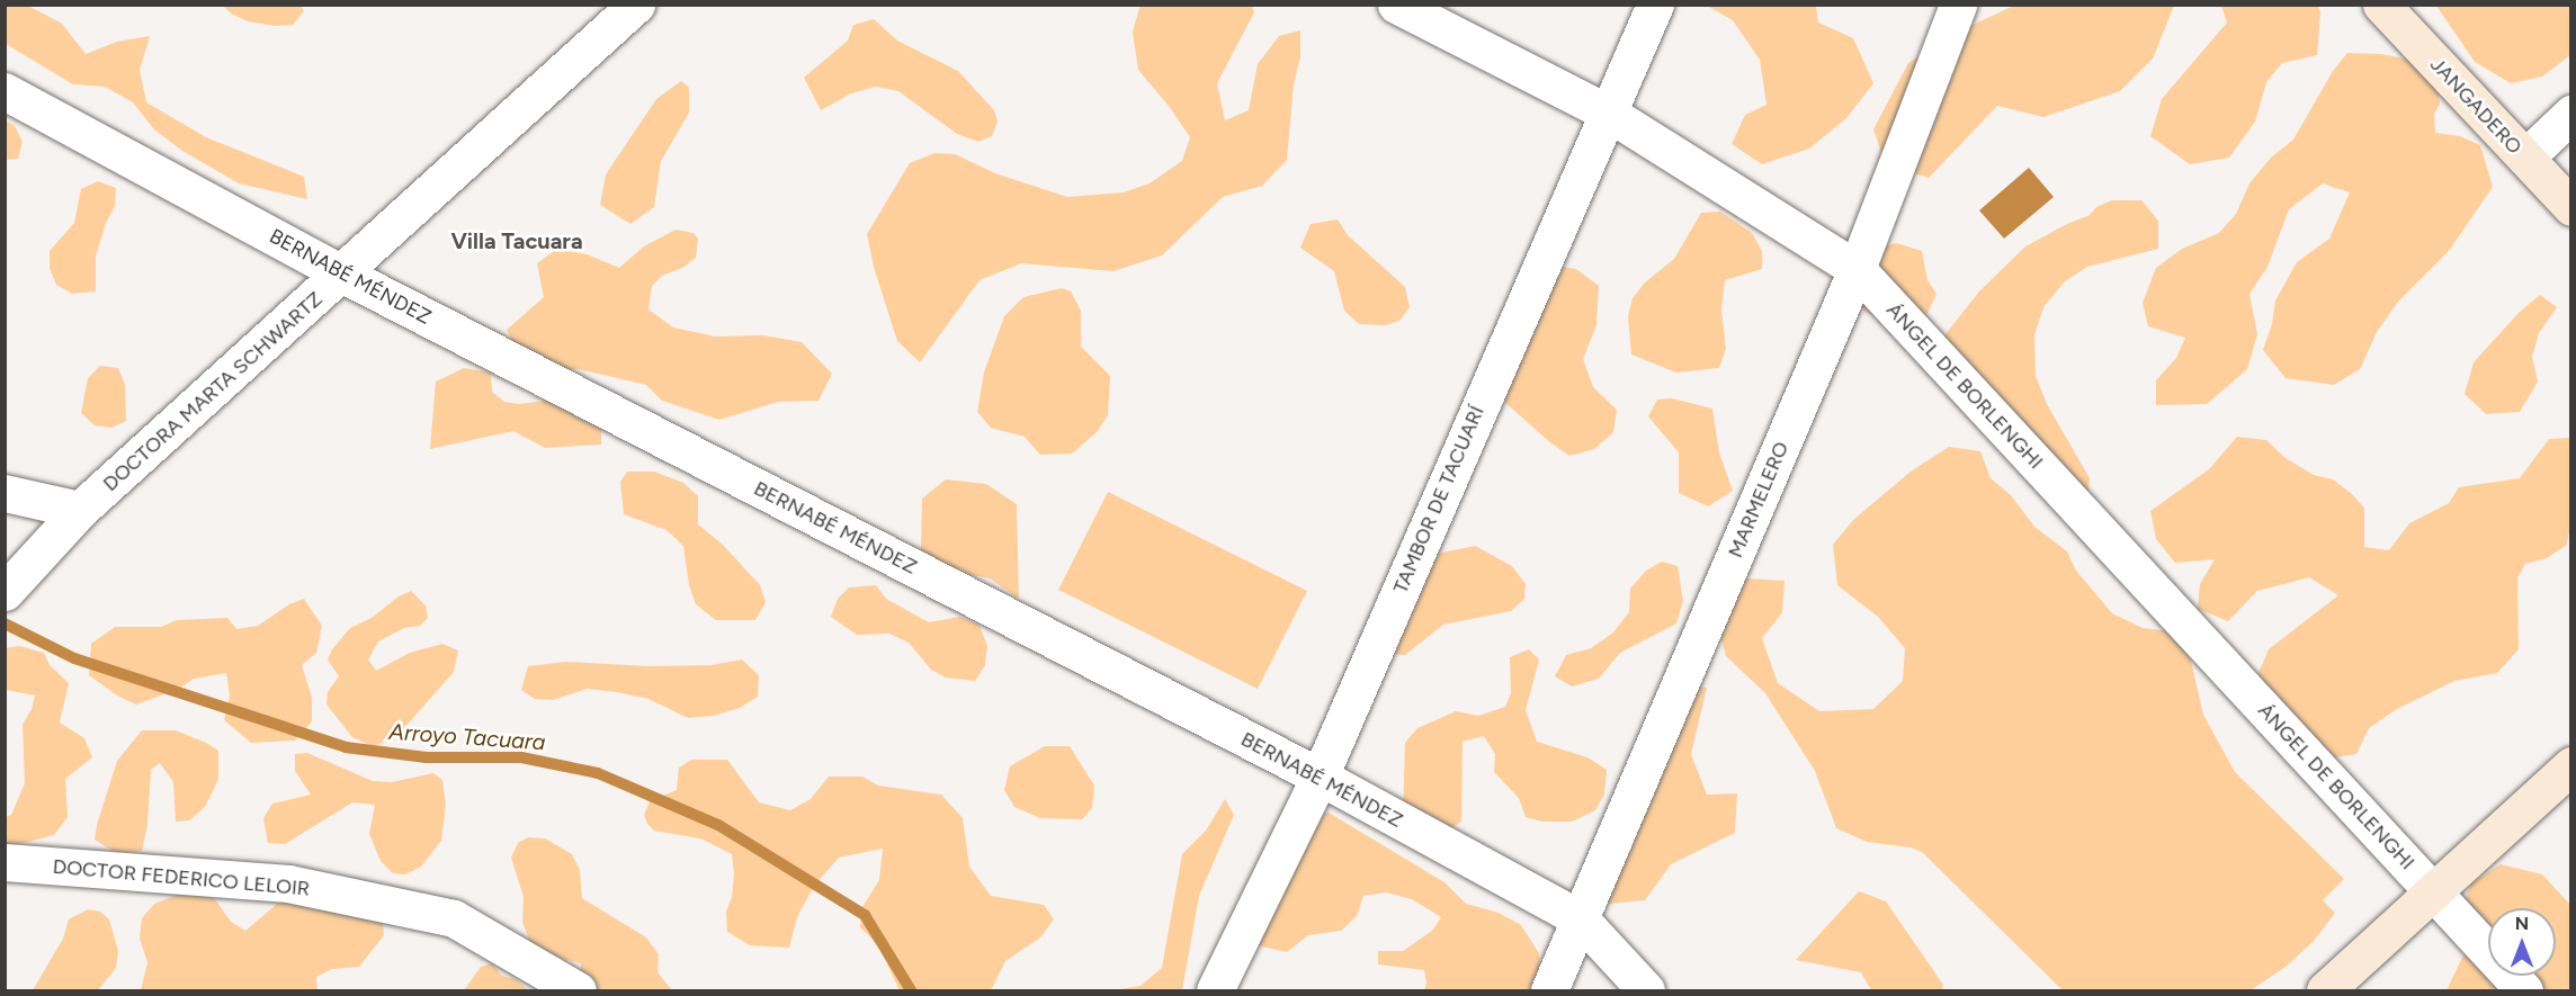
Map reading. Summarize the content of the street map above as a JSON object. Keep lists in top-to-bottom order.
{
  "streets": {
    "main road": ["JANGADERO"],
    "street": [
      "BERNABÉ MÉNDEZ",
      "ÁNGEL DE BORLENGHI",
      "DOCTORA MARTA SCHWARTZ",
      "TAMBOR DE TACUARÍ",
      "MARMELERO",
      "DOCTOR FEDERICO LELOIR"
    ]
  },
  "crossings": [
    ["BERNABÉ MÉNDEZ", "DOCTORA MARTA SCHWARTZ"],
    ["BERNABÉ MÉNDEZ", "TAMBOR DE TACUARÍ"],
    ["BERNABÉ MÉNDEZ", "MARMELERO"],
    ["ÁNGEL DE BORLENGHI", "TAMBOR DE TACUARÍ"],
    ["ÁNGEL DE BORLENGHI", "MARMELERO"]
  ],
  "districts": ["Villa Tacuara"],
  "water": ["Arroyo Tacuara"],
  "north": "top"
}
